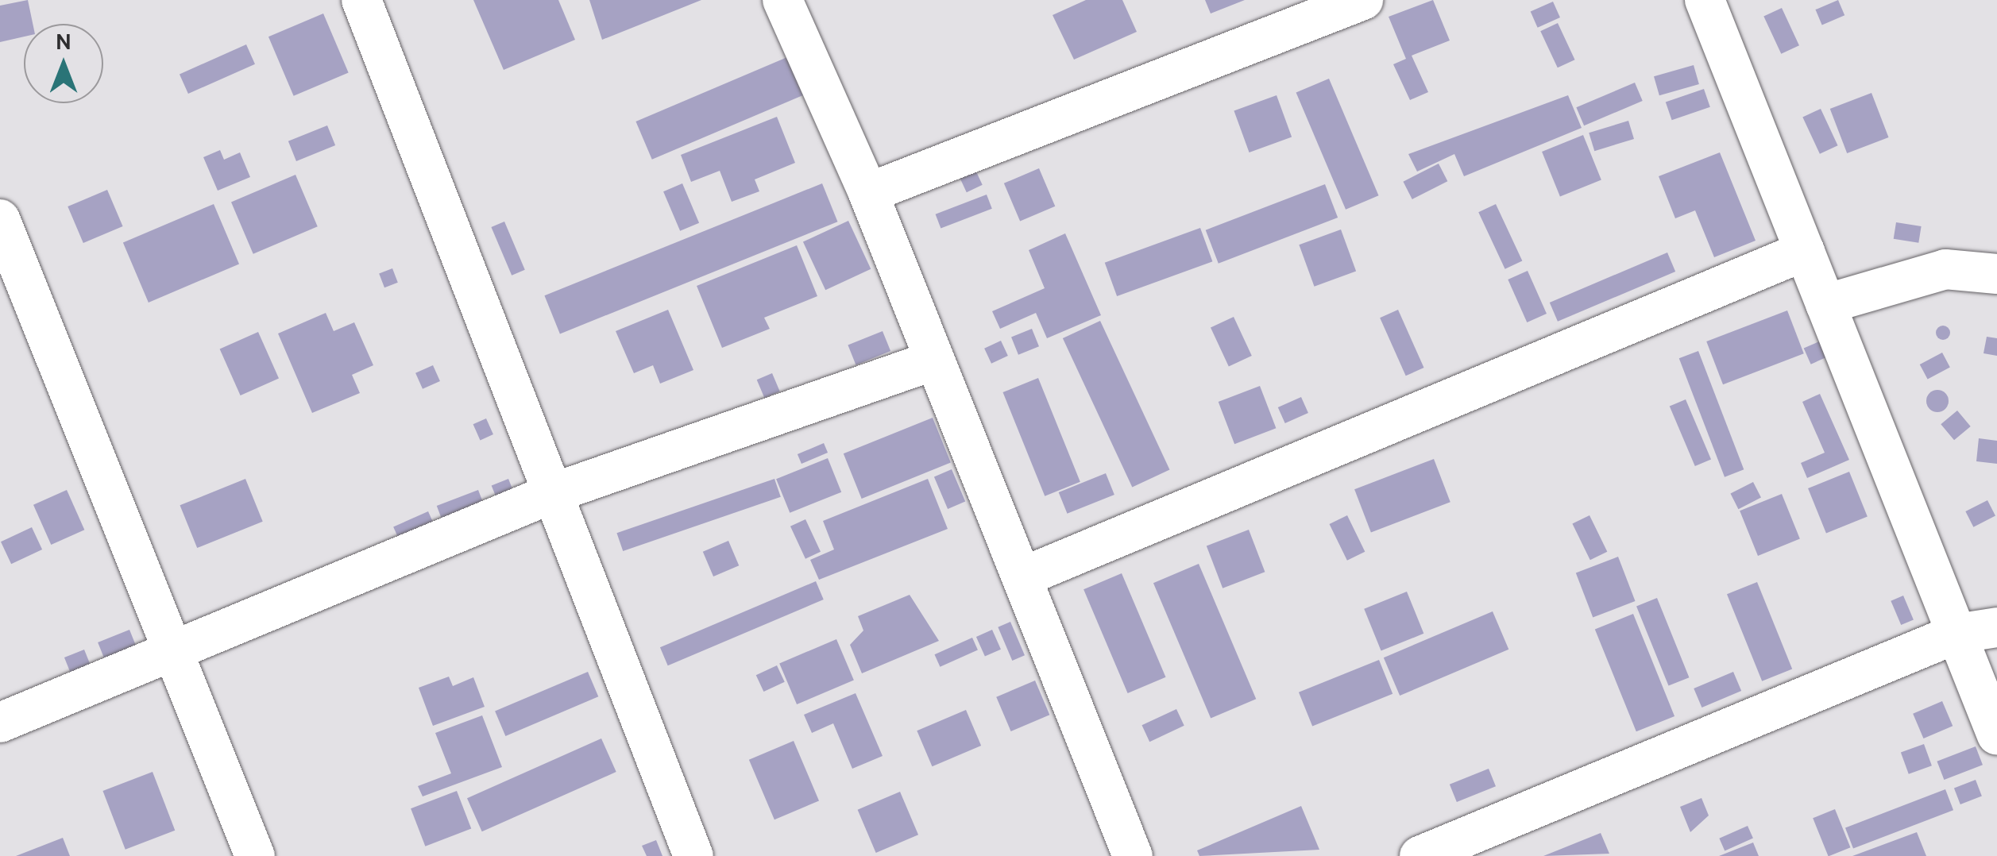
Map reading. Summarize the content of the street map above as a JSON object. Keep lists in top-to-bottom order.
{
  "north": "top"
}
